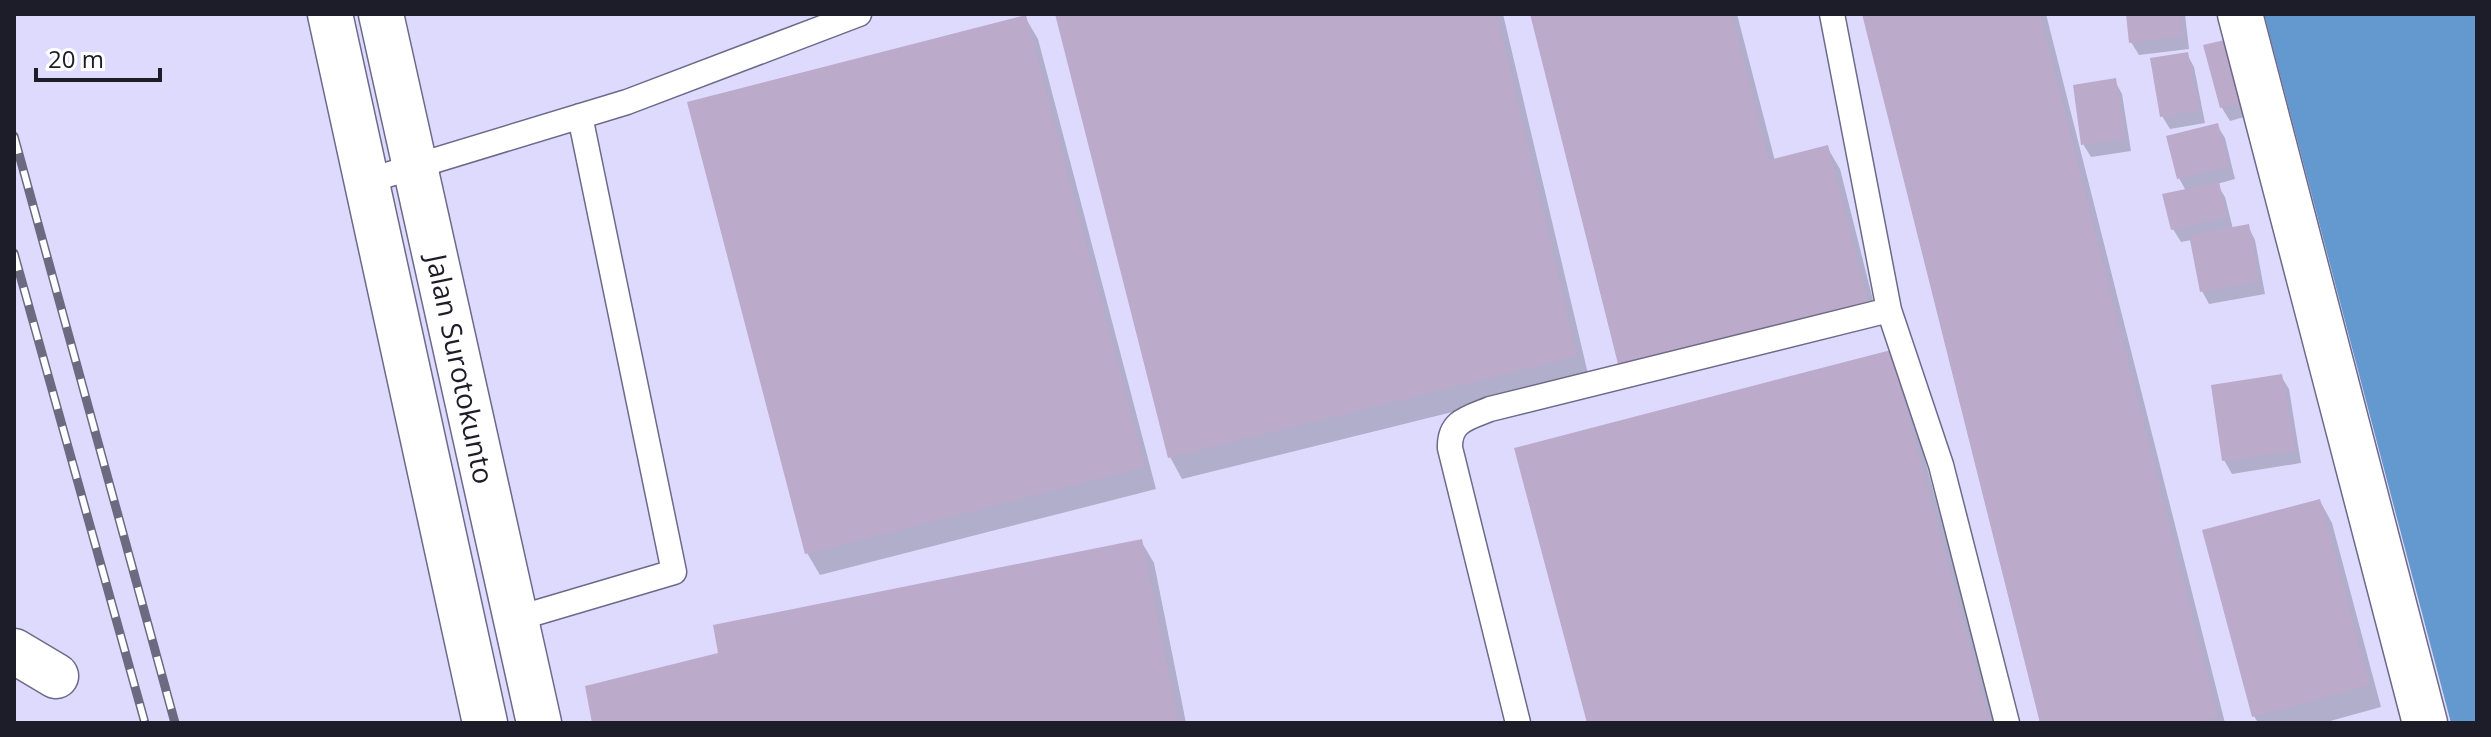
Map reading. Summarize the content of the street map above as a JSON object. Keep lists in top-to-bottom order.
{
  "streets": {
    "main road": ["Jalan Surotokunto"]
  },
  "scale_bar": "20 m"
}
